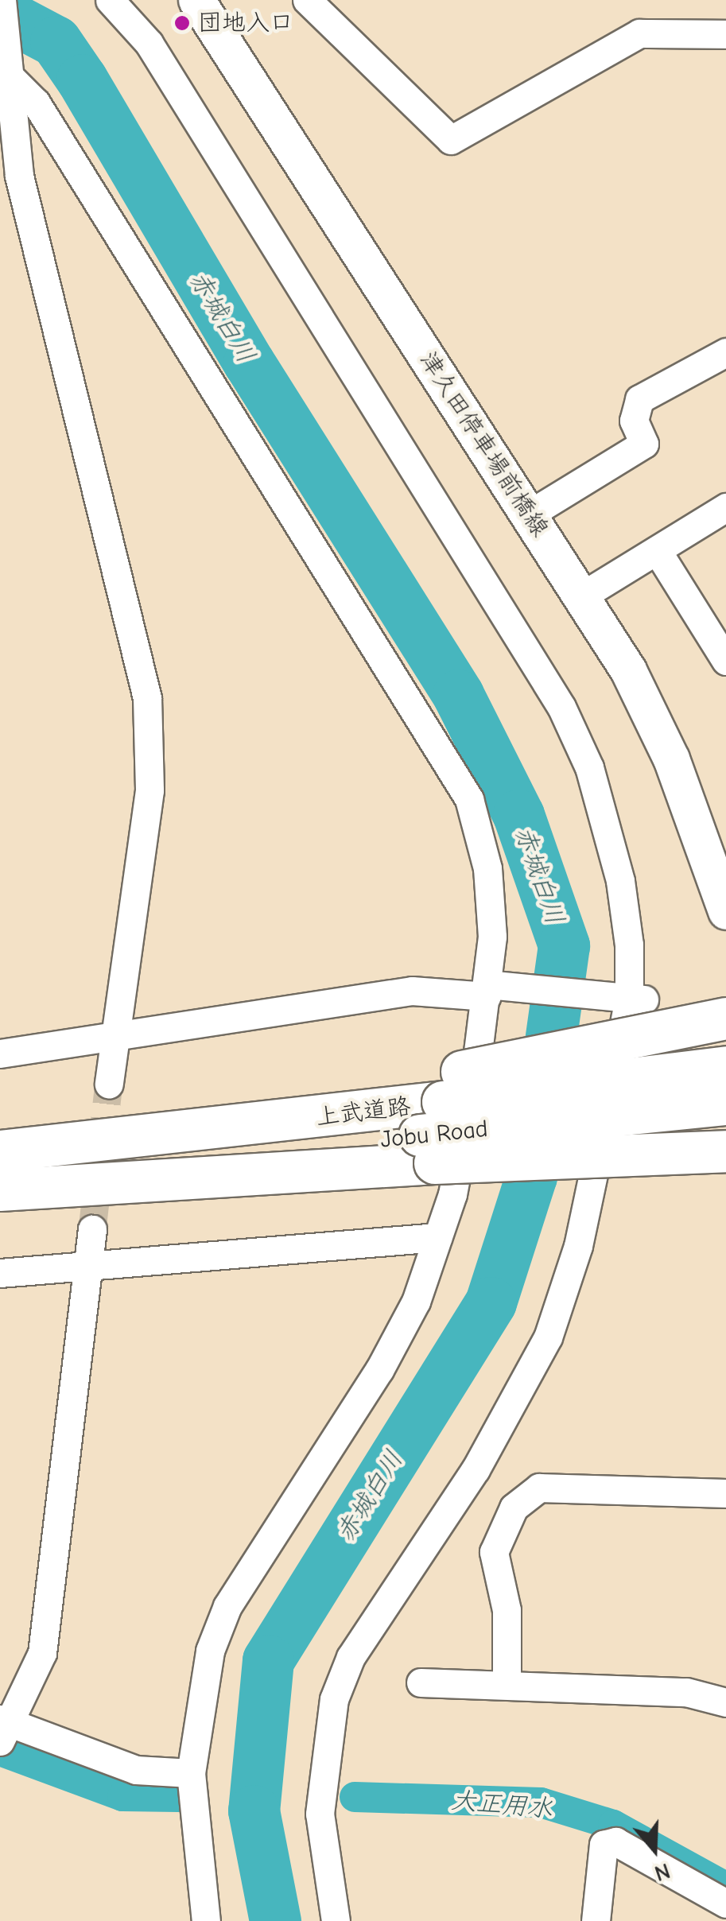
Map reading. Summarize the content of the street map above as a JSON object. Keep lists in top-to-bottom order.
{
  "streets": {
    "highway": ["上武道路", "Jobu Road"],
    "main road": ["津久田停車場前橋線"]
  },
  "crossings": [
    ["上武道路", "Jobu Road"]
  ],
  "water": ["赤城白川", "大正用水"],
  "places": ["団地入口"],
  "north": "bottom"
}
